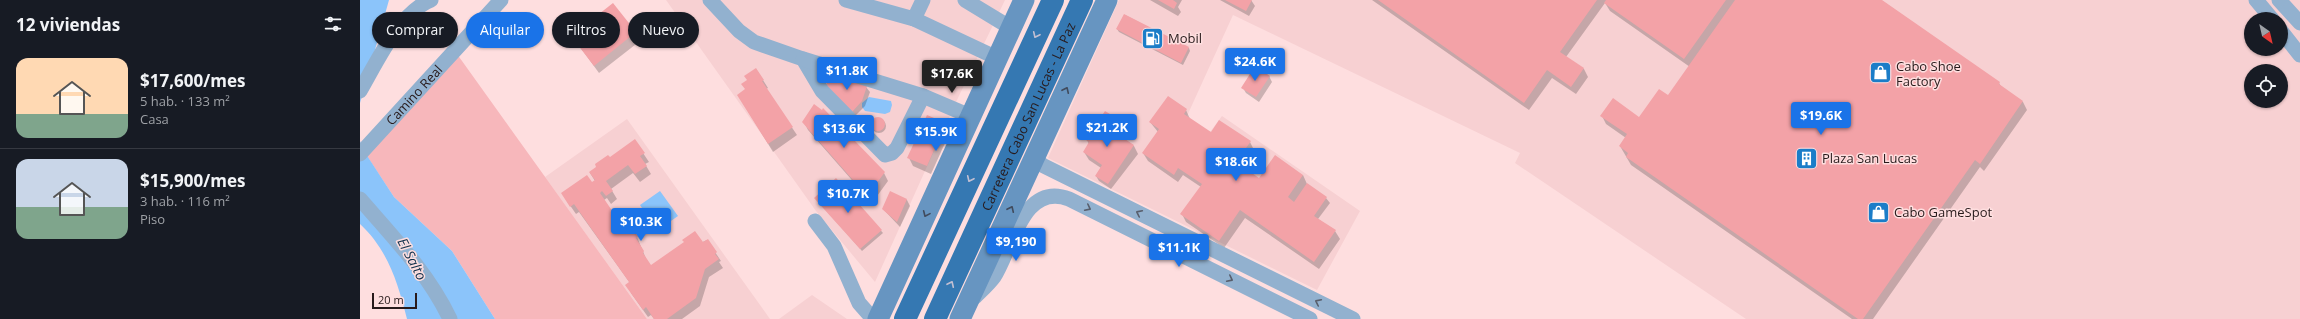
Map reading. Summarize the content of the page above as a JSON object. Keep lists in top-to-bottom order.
{
  "streets": {
    "highway": ["Carretera Cabo San Lucas - La Paz"],
    "street": ["Camino Real"]
  },
  "water": ["El Salto"],
  "places": {
    "fuel station": ["Mobil"],
    "shop": ["Cabo Shoe Factory", "Cabo GameSpot"],
    "building": ["Plaza San Lucas"]
  },
  "scale_bar": "20 m",
  "north": "bottom right",
  "page": {
    "heading": "12 viviendas",
    "chip": [
      "Comprar",
      "Alquilar",
      "Filtros",
      "Nuevo"
    ],
    "list": [
      {
        "name": "$17,600/mes",
        "note": "5 hab. · 133 m² · Casa"
      },
      {
        "name": "$15,900/mes",
        "note": "3 hab. · 116 m² · Piso"
      }
    ],
    "price": [
      "$24.6K",
      "$11.8K",
      "$17.6K",
      "$19.6K",
      "$21.2K",
      "$13.6K",
      "$15.9K",
      "$18.6K",
      "$10.7K",
      "$10.3K",
      "$9,190",
      "$11.1K"
    ],
    "scale": "20 m"
  }
}
